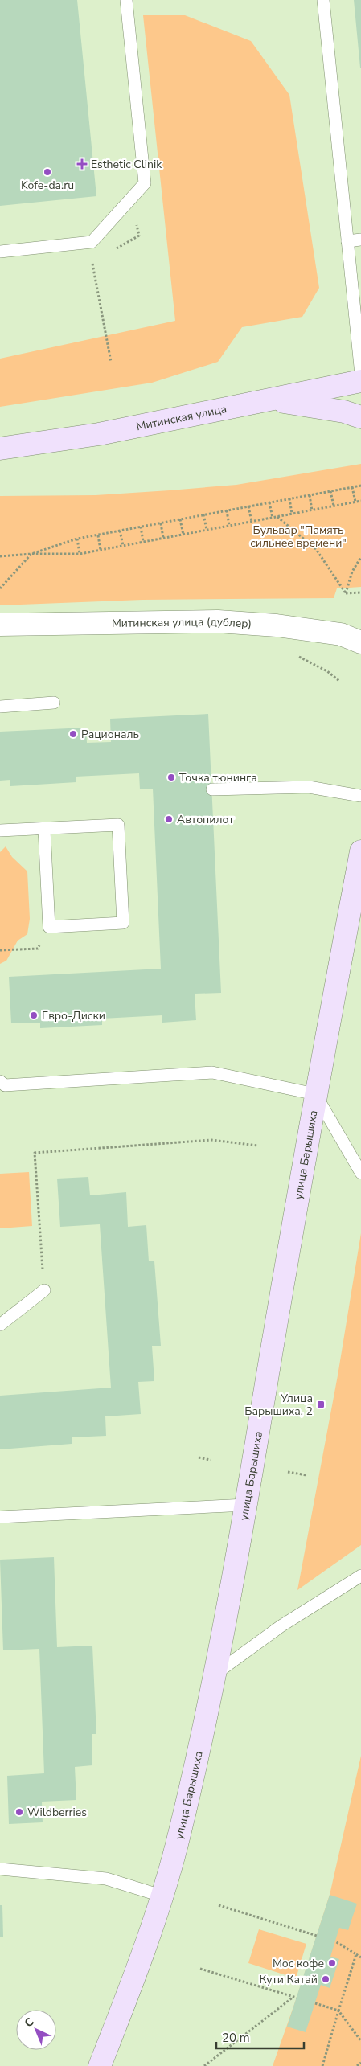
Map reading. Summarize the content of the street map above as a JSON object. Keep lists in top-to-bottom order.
{
  "streets": {
    "main road": ["Митинская улица", "улица Барышиха"],
    "street": ["Митинская улица (дублер)"]
  },
  "parks": ["Бульвар \"Память сильнее времени\""],
  "places": {
    "health": ["Esthetic Clinik"],
    "other": [
      "Kofe-da.ru",
      "Рациональ",
      "Точка тюнинга",
      "Автопилот",
      "Евро-Диски",
      "Wildberries",
      "Мос кофе",
      "Кути Катай"
    ],
    "transit": ["Улица Барышиха, 2"]
  },
  "scale_bar": "20 m",
  "north": "top left"
}
